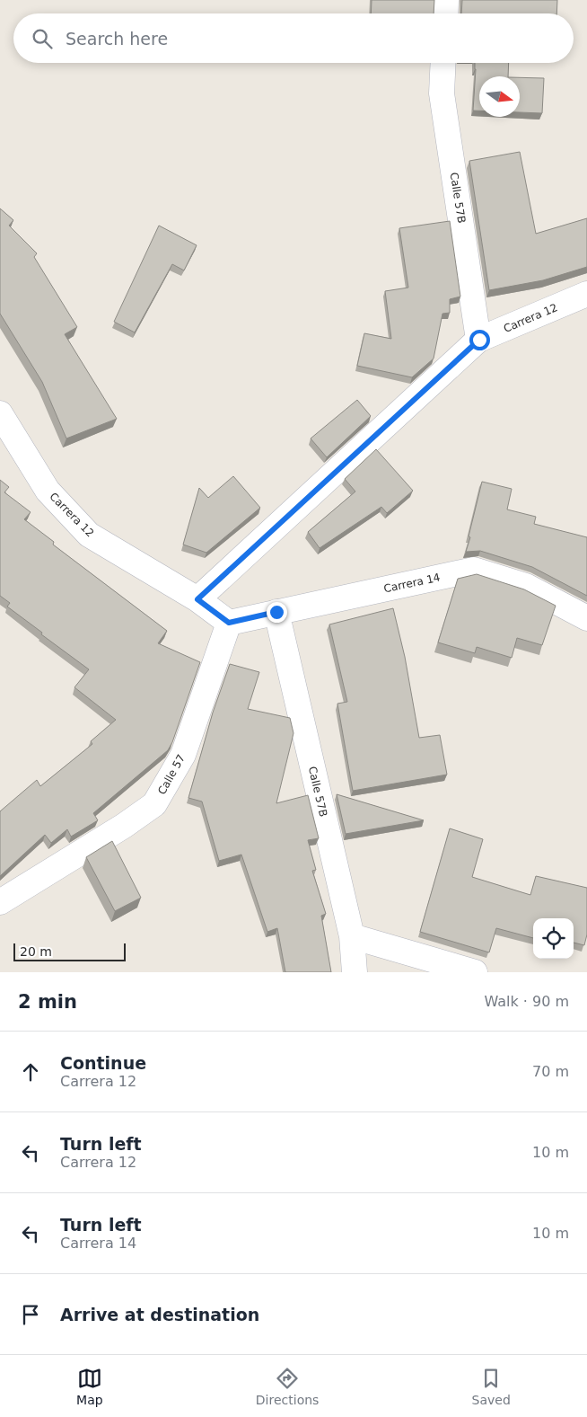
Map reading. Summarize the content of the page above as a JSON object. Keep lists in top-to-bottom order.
{
  "streets": {
    "street": [
      "Calle 57B",
      "Carrera 12",
      "Carrera 14",
      "Calle 57"
    ]
  },
  "crossings": [
    ["Calle 57B", "Carrera 12"],
    ["Calle 57B", "Carrera 14"],
    ["Carrera 12", "Carrera 14"],
    ["Carrera 12", "Calle 57"],
    ["Carrera 14", "Calle 57"]
  ],
  "scale_bar": "20 m",
  "north": "right",
  "page": {
    "search": "Search here",
    "scale": "20 m",
    "heading": ["2 min", "Walk · 90 m"],
    "list": [
      ["Continue", "Carrera 12", "70 m"],
      ["Turn left", "Carrera 12", "10 m"],
      ["Turn left", "Carrera 14", "10 m"],
      "Arrive at destination"
    ],
    "nav": ["Map", "Directions", "Saved"]
  }
}
